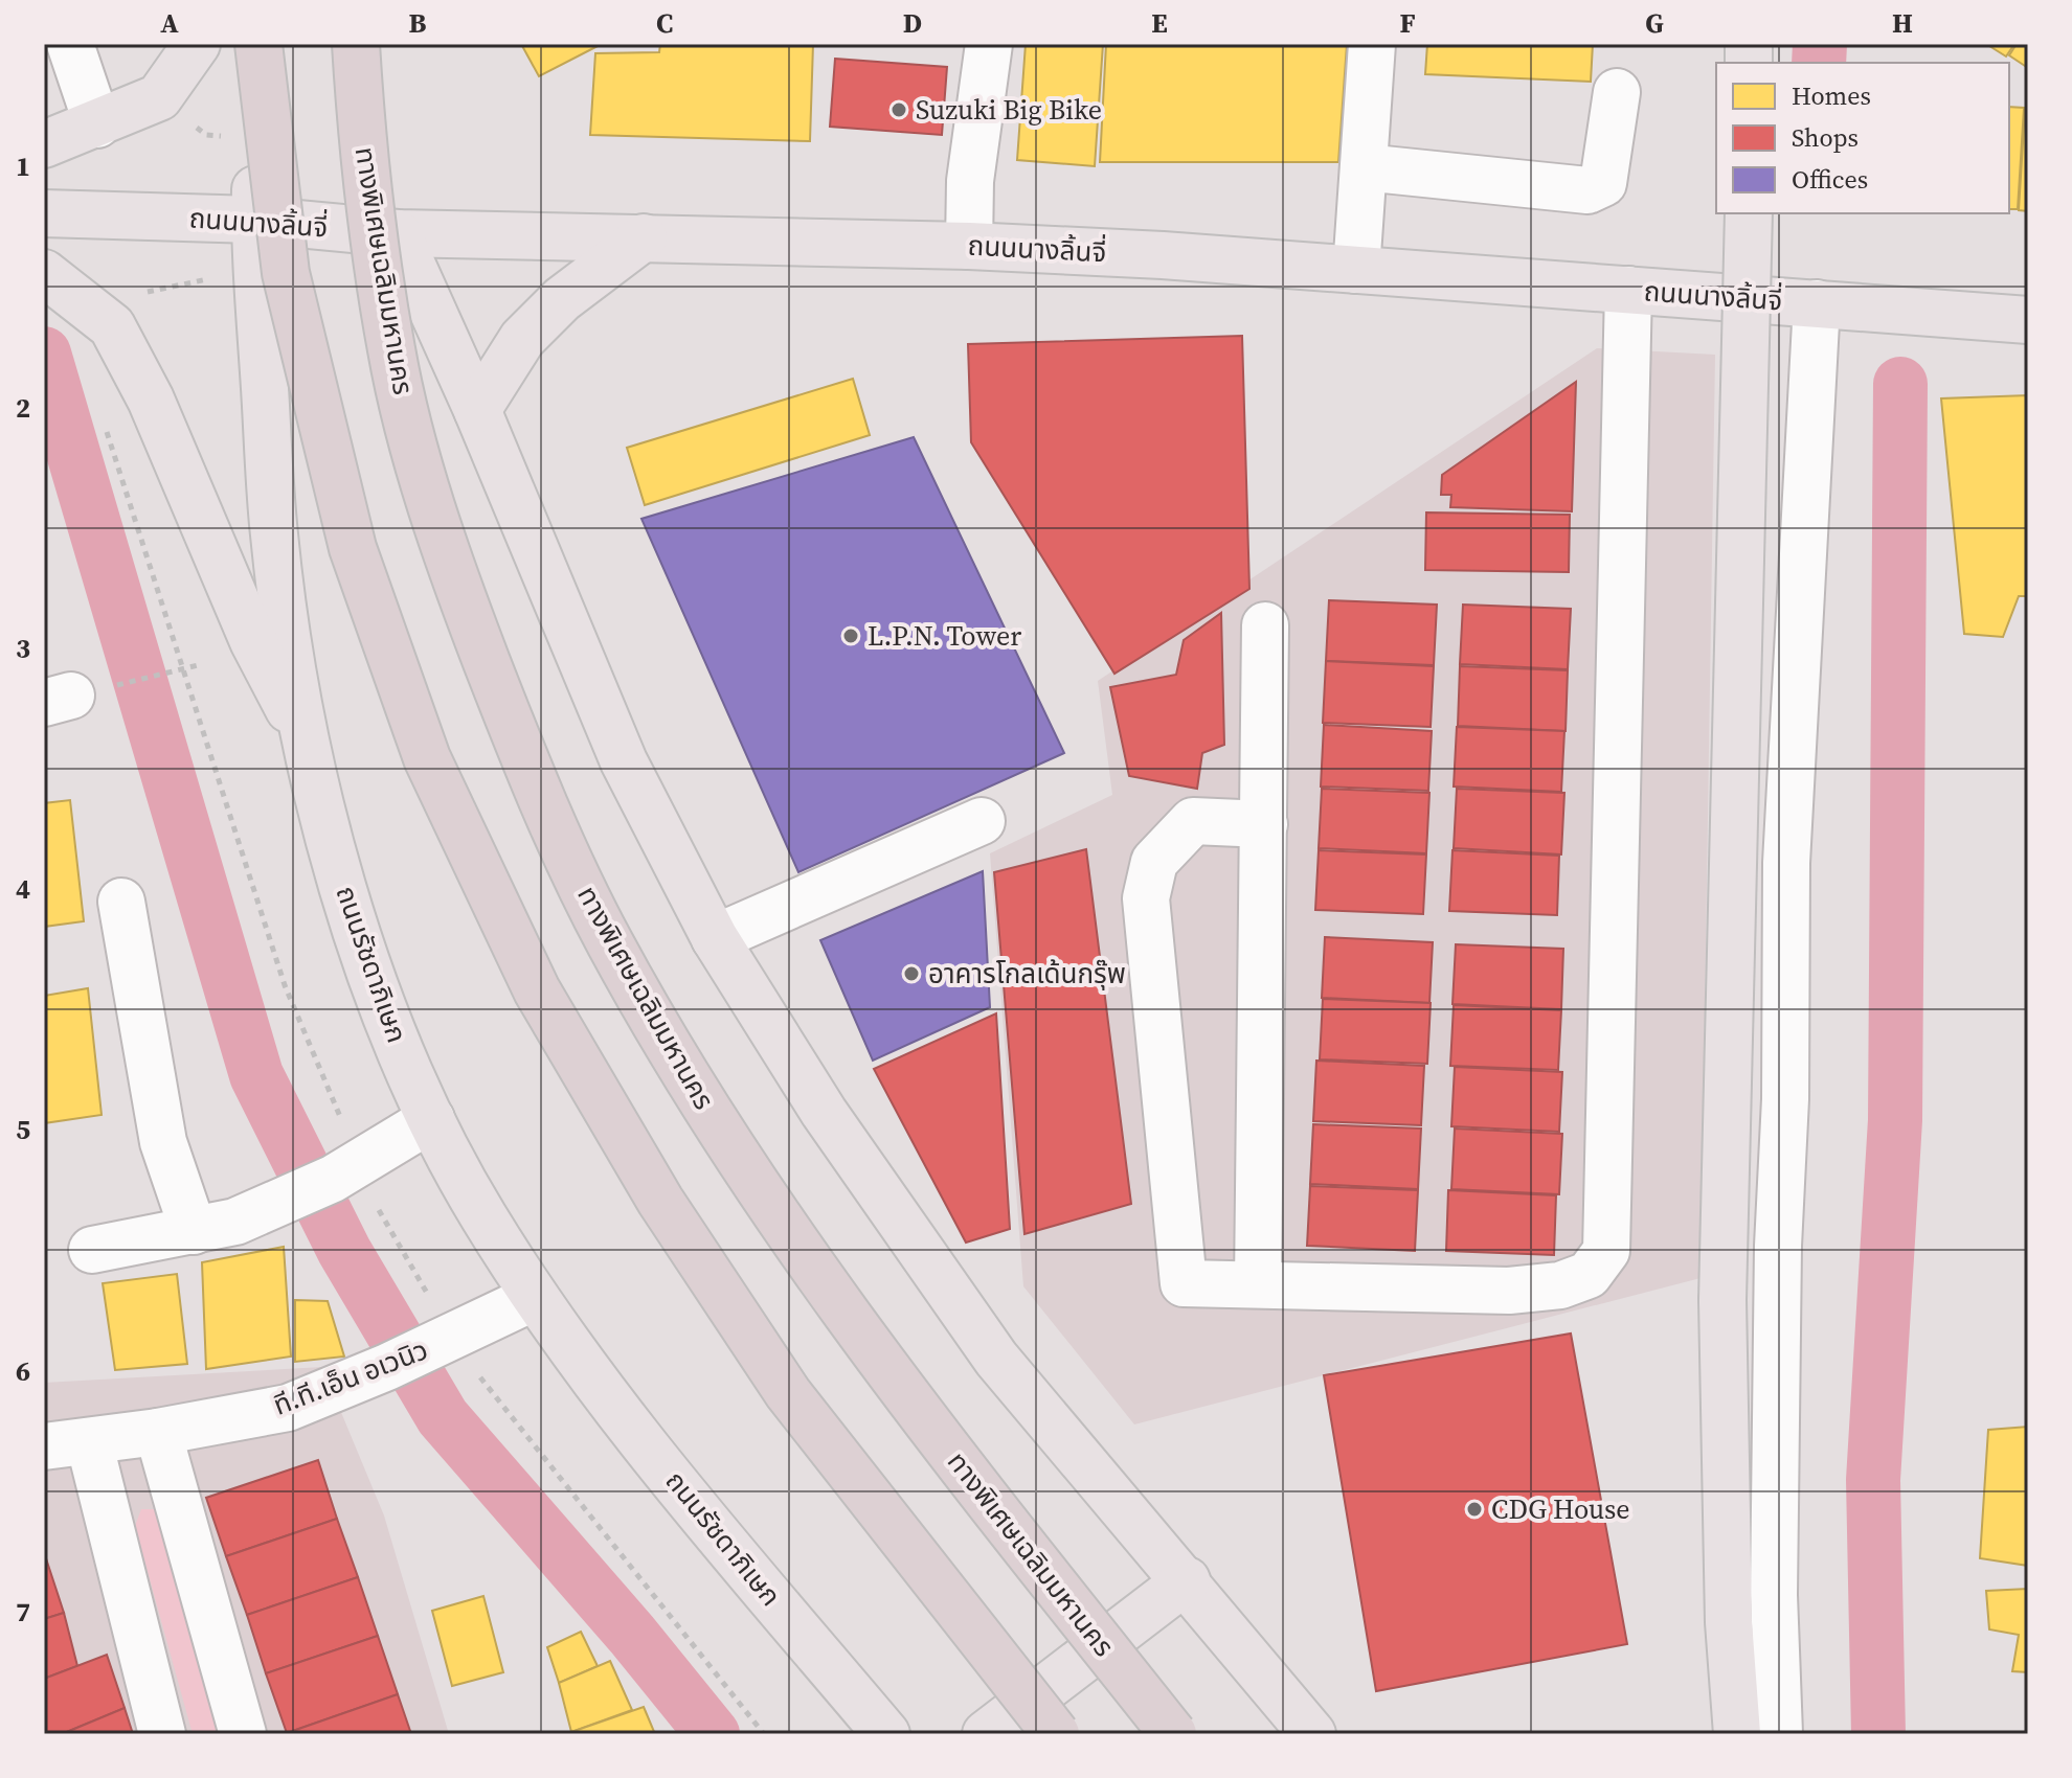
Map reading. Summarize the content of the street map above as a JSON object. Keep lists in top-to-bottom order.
{
  "streets": {
    "highway": ["ทางพิเศษเฉลิมมหานคร"],
    "main road": ["ถนนนางลิ้นจี่", "ถนนรัชดาภิเษก"],
    "street": ["ที.ที.เอ็น อเวนิว"]
  },
  "crossings": [
    ["ถนนนางลิ้นจี่", "ถนนรัชดาภิเษก"],
    ["ถนนรัชดาภิเษก", "ที.ที.เอ็น อเวนิว"]
  ],
  "places": [
    "Suzuki Big Bike",
    "L.P.N. Tower",
    "อาคารโกลเด้นกรุ๊พ",
    "CDG House"
  ],
  "legend": ["Homes", "Shops", "Offices"],
  "grid": {
    "columns": [
      "A",
      "B",
      "C",
      "D",
      "E",
      "F",
      "G",
      "H"
    ],
    "rows": [
      "1",
      "2",
      "3",
      "4",
      "5",
      "6",
      "7"
    ]
  }
}
